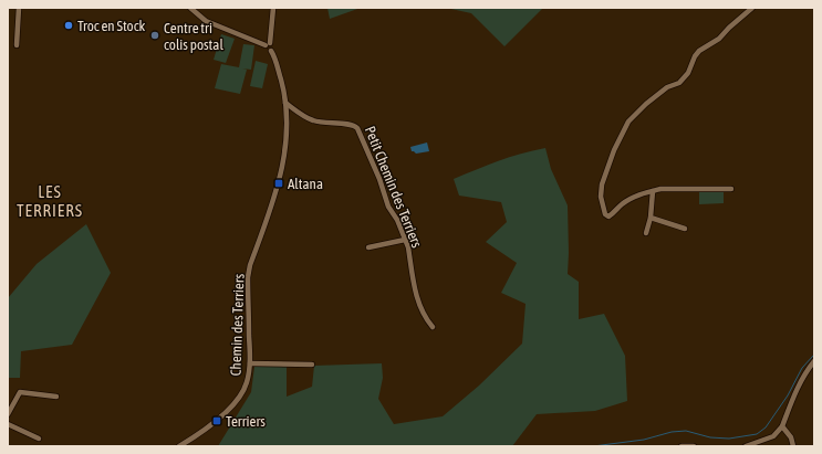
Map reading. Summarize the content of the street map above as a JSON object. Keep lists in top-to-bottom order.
{
  "streets": {
    "street": ["Petit Chemin des Terriers", "Chemin des Terriers"]
  },
  "crossings": [
    ["Petit Chemin des Terriers", "Chemin des Terriers"]
  ],
  "districts": ["LES TERRIERS"],
  "places": {
    "other": ["Troc en Stock", "Centre tri colis postal"],
    "transit": ["Altana", "Terriers"]
  }
}
